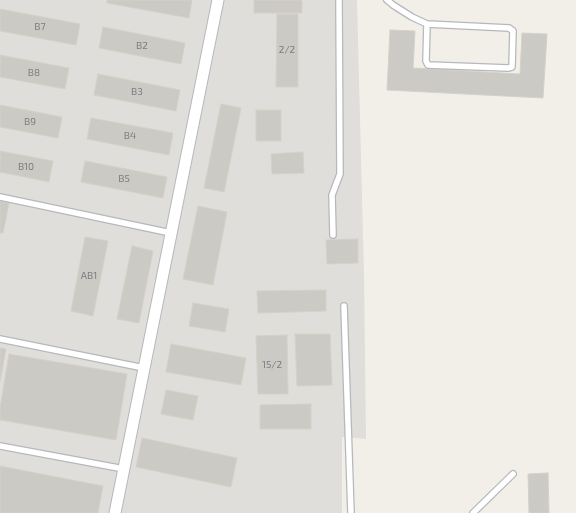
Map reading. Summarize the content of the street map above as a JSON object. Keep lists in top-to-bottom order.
{
  "house_numbers": [
    "В7",
    "В2",
    "2/2",
    "В8",
    "В3",
    "В9",
    "В4",
    "В10",
    "В5",
    "АВ1",
    "15/2"
  ]
}
